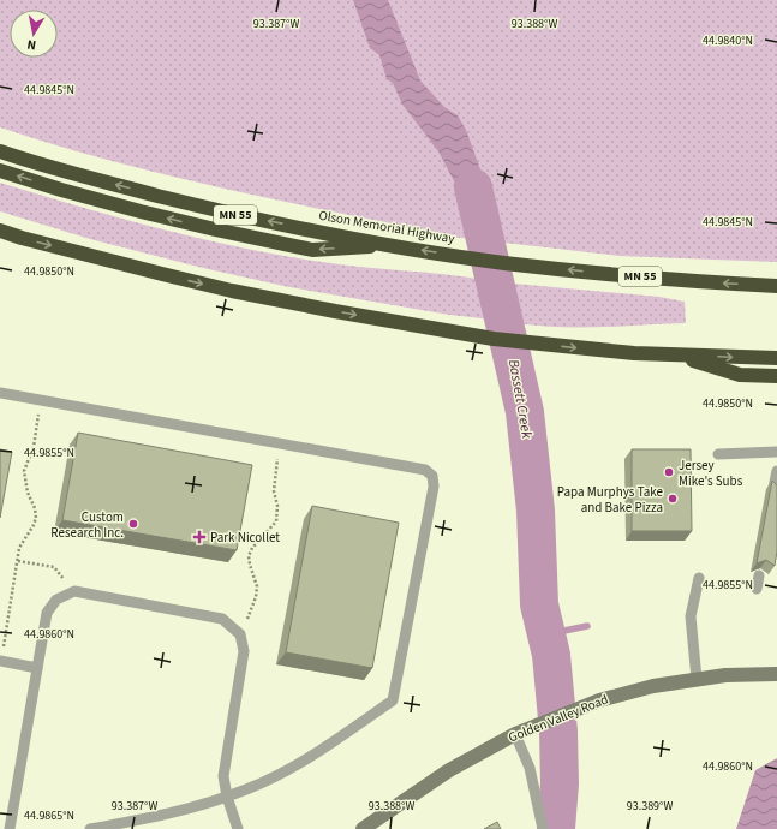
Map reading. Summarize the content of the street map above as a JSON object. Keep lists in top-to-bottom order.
{
  "streets": {
    "highway": ["MN 55", "Olson Memorial Highway"],
    "street": ["Golden Valley Road"]
  },
  "water": ["Bassett Creek"],
  "places": {
    "other": ["Jersey Mike's Subs", "Papa Murphys Take and Bake Pizza", "Custom Research Inc."],
    "health": ["Park Nicollet"]
  },
  "north": "bottom",
  "coordinates": [
    "93.387°W",
    "93.388°W",
    "44.9840°N",
    "44.9845°N",
    "44.9850°N",
    "44.9855°N",
    "44.9860°N",
    "93.389°W",
    "44.9865°N"
  ]
}
